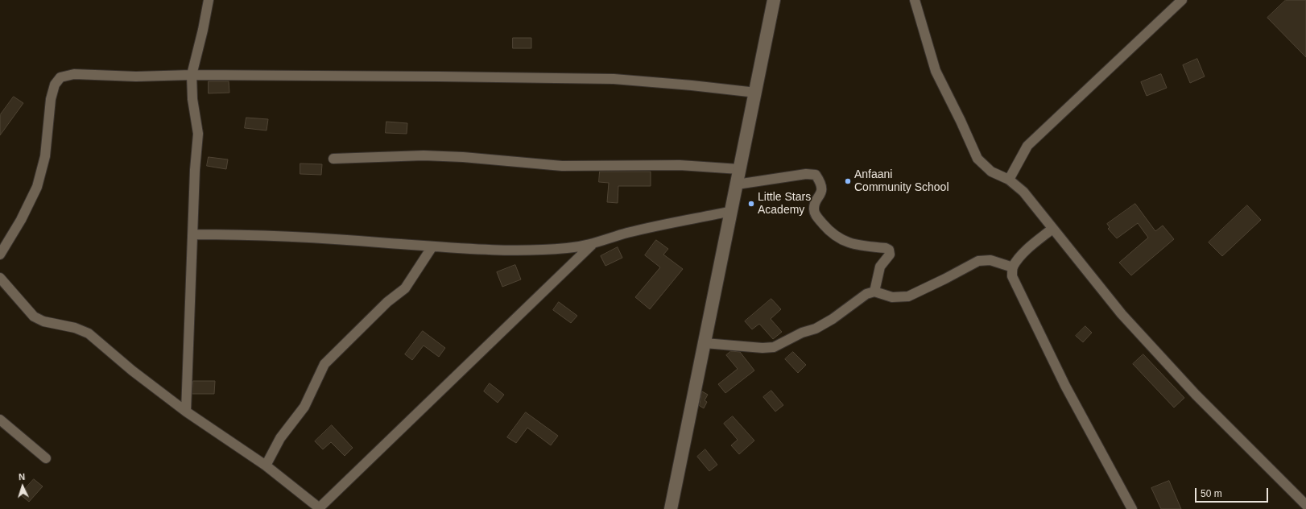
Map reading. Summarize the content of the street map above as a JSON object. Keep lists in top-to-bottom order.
{
  "places": ["Anfaani Community School", "Little Stars Academy"],
  "scale_bar": "50 m",
  "north": "top"
}
